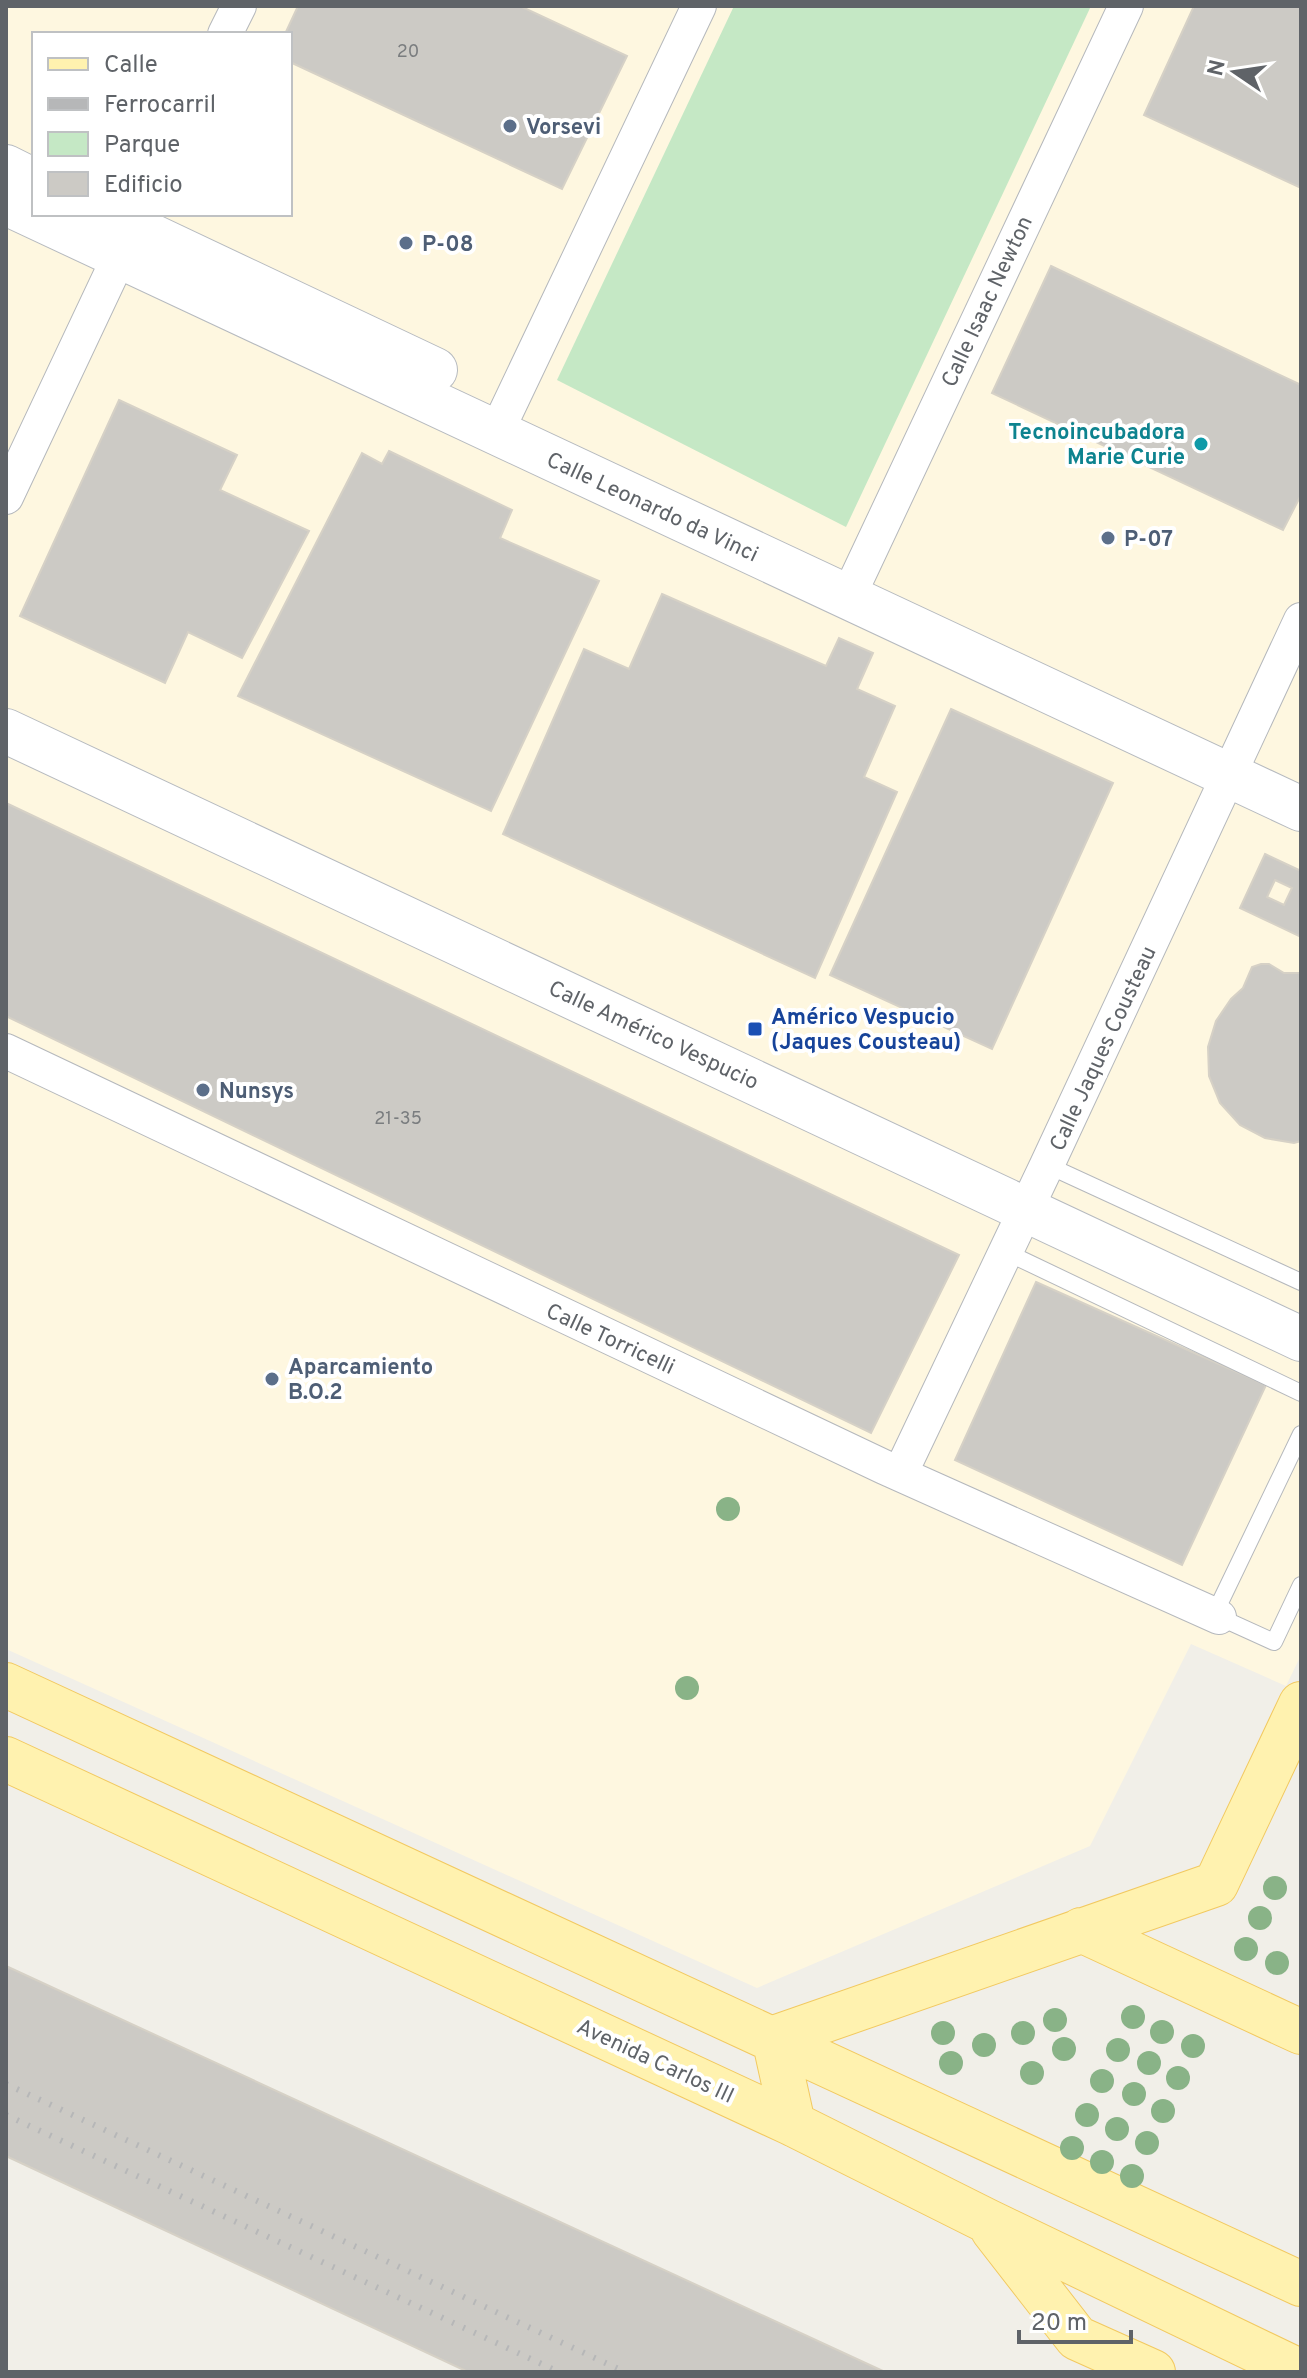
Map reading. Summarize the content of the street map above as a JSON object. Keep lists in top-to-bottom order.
{
  "streets": {
    "main road": ["Avenida Carlos III"],
    "street": [
      "Calle Isaac Newton",
      "Calle Leonardo da Vinci",
      "Calle Américo Vespucio",
      "Calle Jaques Cousteau",
      "Calle Torricelli"
    ]
  },
  "crossings": [
    ["Calle Isaac Newton", "Calle Leonardo da Vinci"],
    ["Calle Leonardo da Vinci", "Calle Jaques Cousteau"],
    ["Calle Américo Vespucio", "Calle Jaques Cousteau"],
    ["Calle Jaques Cousteau", "Calle Torricelli"]
  ],
  "places": {
    "other": [
      "Vorsevi",
      "P-08",
      "Tecnoincubadora Marie Curie",
      "P-07",
      "Nunsys",
      "Aparcamiento B.O.2"
    ],
    "transit": ["Américo Vespucio (Jaques Cousteau)"]
  },
  "house_numbers": ["20", "21-35"],
  "legend": [
    "Calle",
    "Ferrocarril",
    "Parque",
    "Edificio"
  ],
  "scale_bar": "20 m",
  "north": "left"
}
